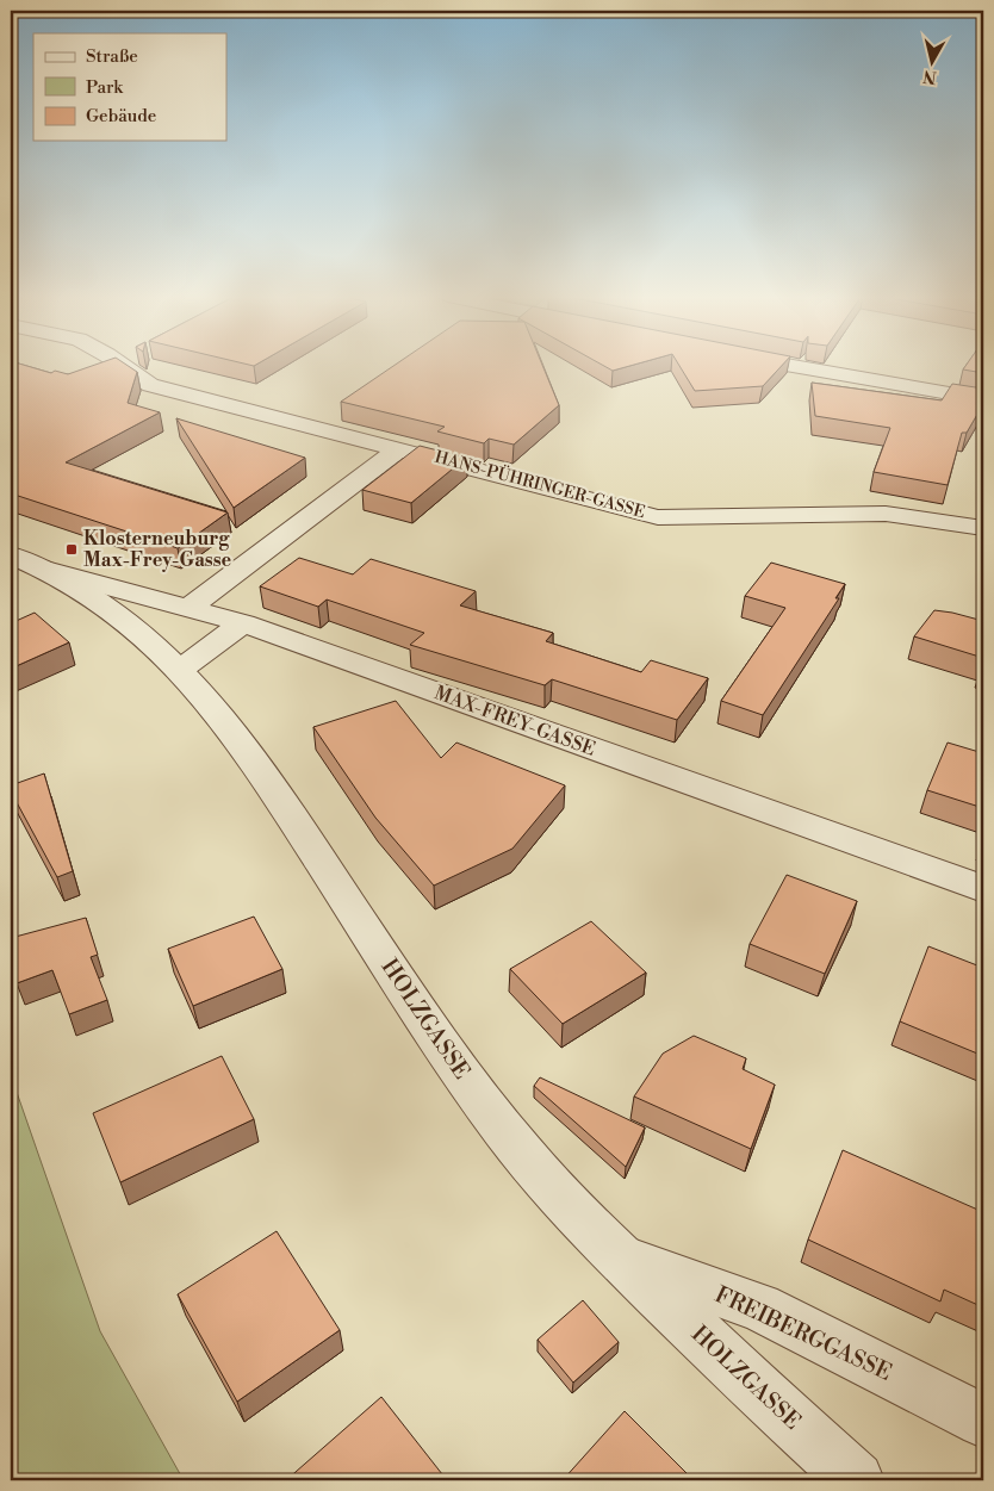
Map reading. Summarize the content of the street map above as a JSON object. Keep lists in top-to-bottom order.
{
  "streets": {
    "street": [
      "HANS-PÜHRINGER-GASSE",
      "MAX-FREY-GASSE",
      "HOLZGASSE",
      "FREIBERGGASSE"
    ]
  },
  "crossings": [
    ["MAX-FREY-GASSE", "HOLZGASSE"],
    ["HOLZGASSE", "FREIBERGGASSE"]
  ],
  "places": {
    "transit": ["Klosterneuburg Max-Frey-Gasse"]
  },
  "legend": ["Straße", "Park", "Gebäude"],
  "north": "bottom"
}
